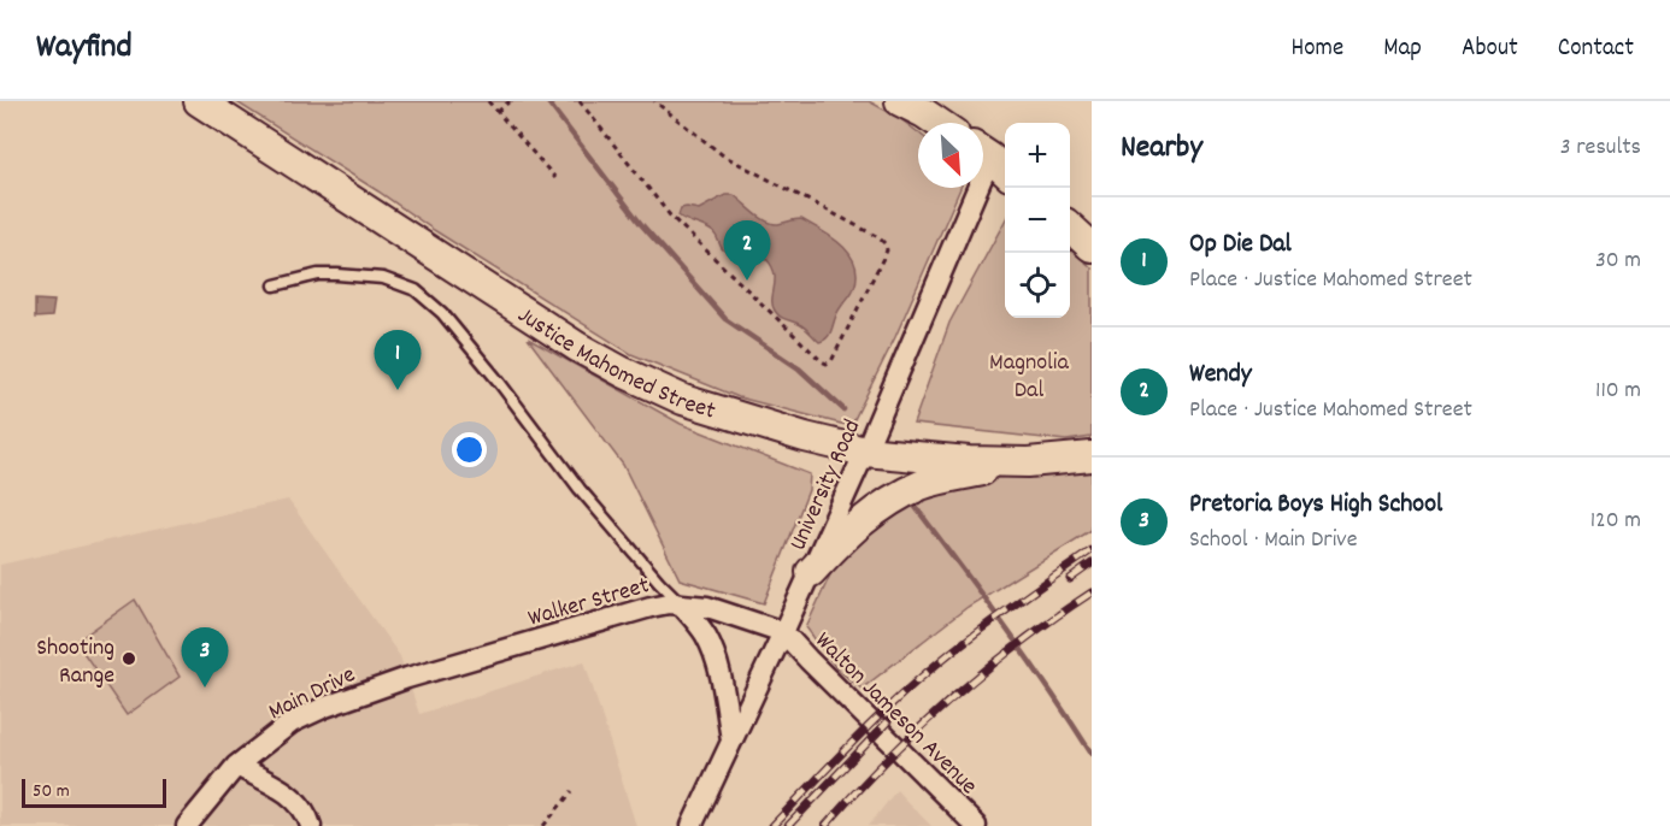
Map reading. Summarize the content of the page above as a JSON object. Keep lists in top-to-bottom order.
{
  "streets": {
    "main road": ["Justice Mahomed Street"],
    "street": [
      "University Road",
      "Walker Street",
      "Main Drive",
      "Walton Jameson Avenue"
    ]
  },
  "crossings": [
    ["Justice Mahomed Street", "University Road"],
    ["University Road", "Walker Street"],
    ["University Road", "Walton Jameson Avenue"],
    ["Walker Street", "Main Drive"],
    ["Walker Street", "Walton Jameson Avenue"]
  ],
  "parks": ["Magnolia Dal"],
  "places": ["Shooting Range"],
  "scale_bar": "50 m",
  "north": "bottom right",
  "page": {
    "header": "Wayfind",
    "nav": [
      "Home",
      "Map",
      "About",
      "Contact"
    ],
    "heading": ["Nearby", "3 results"],
    "map_buttons": ["+", "−"],
    "list": [
      {
        "mark": "1",
        "name": "Op Die Dal",
        "note": "Place · Justice Mahomed Street",
        "value": "30 m"
      },
      {
        "mark": "2",
        "name": "Wendy",
        "note": "Place · Justice Mahomed Street",
        "value": "110 m"
      },
      {
        "mark": "3",
        "name": "Pretoria Boys High School",
        "note": "School · Main Drive",
        "value": "120 m"
      }
    ],
    "pins": ["2", "1", "3"],
    "scale": "50 m"
  }
}
